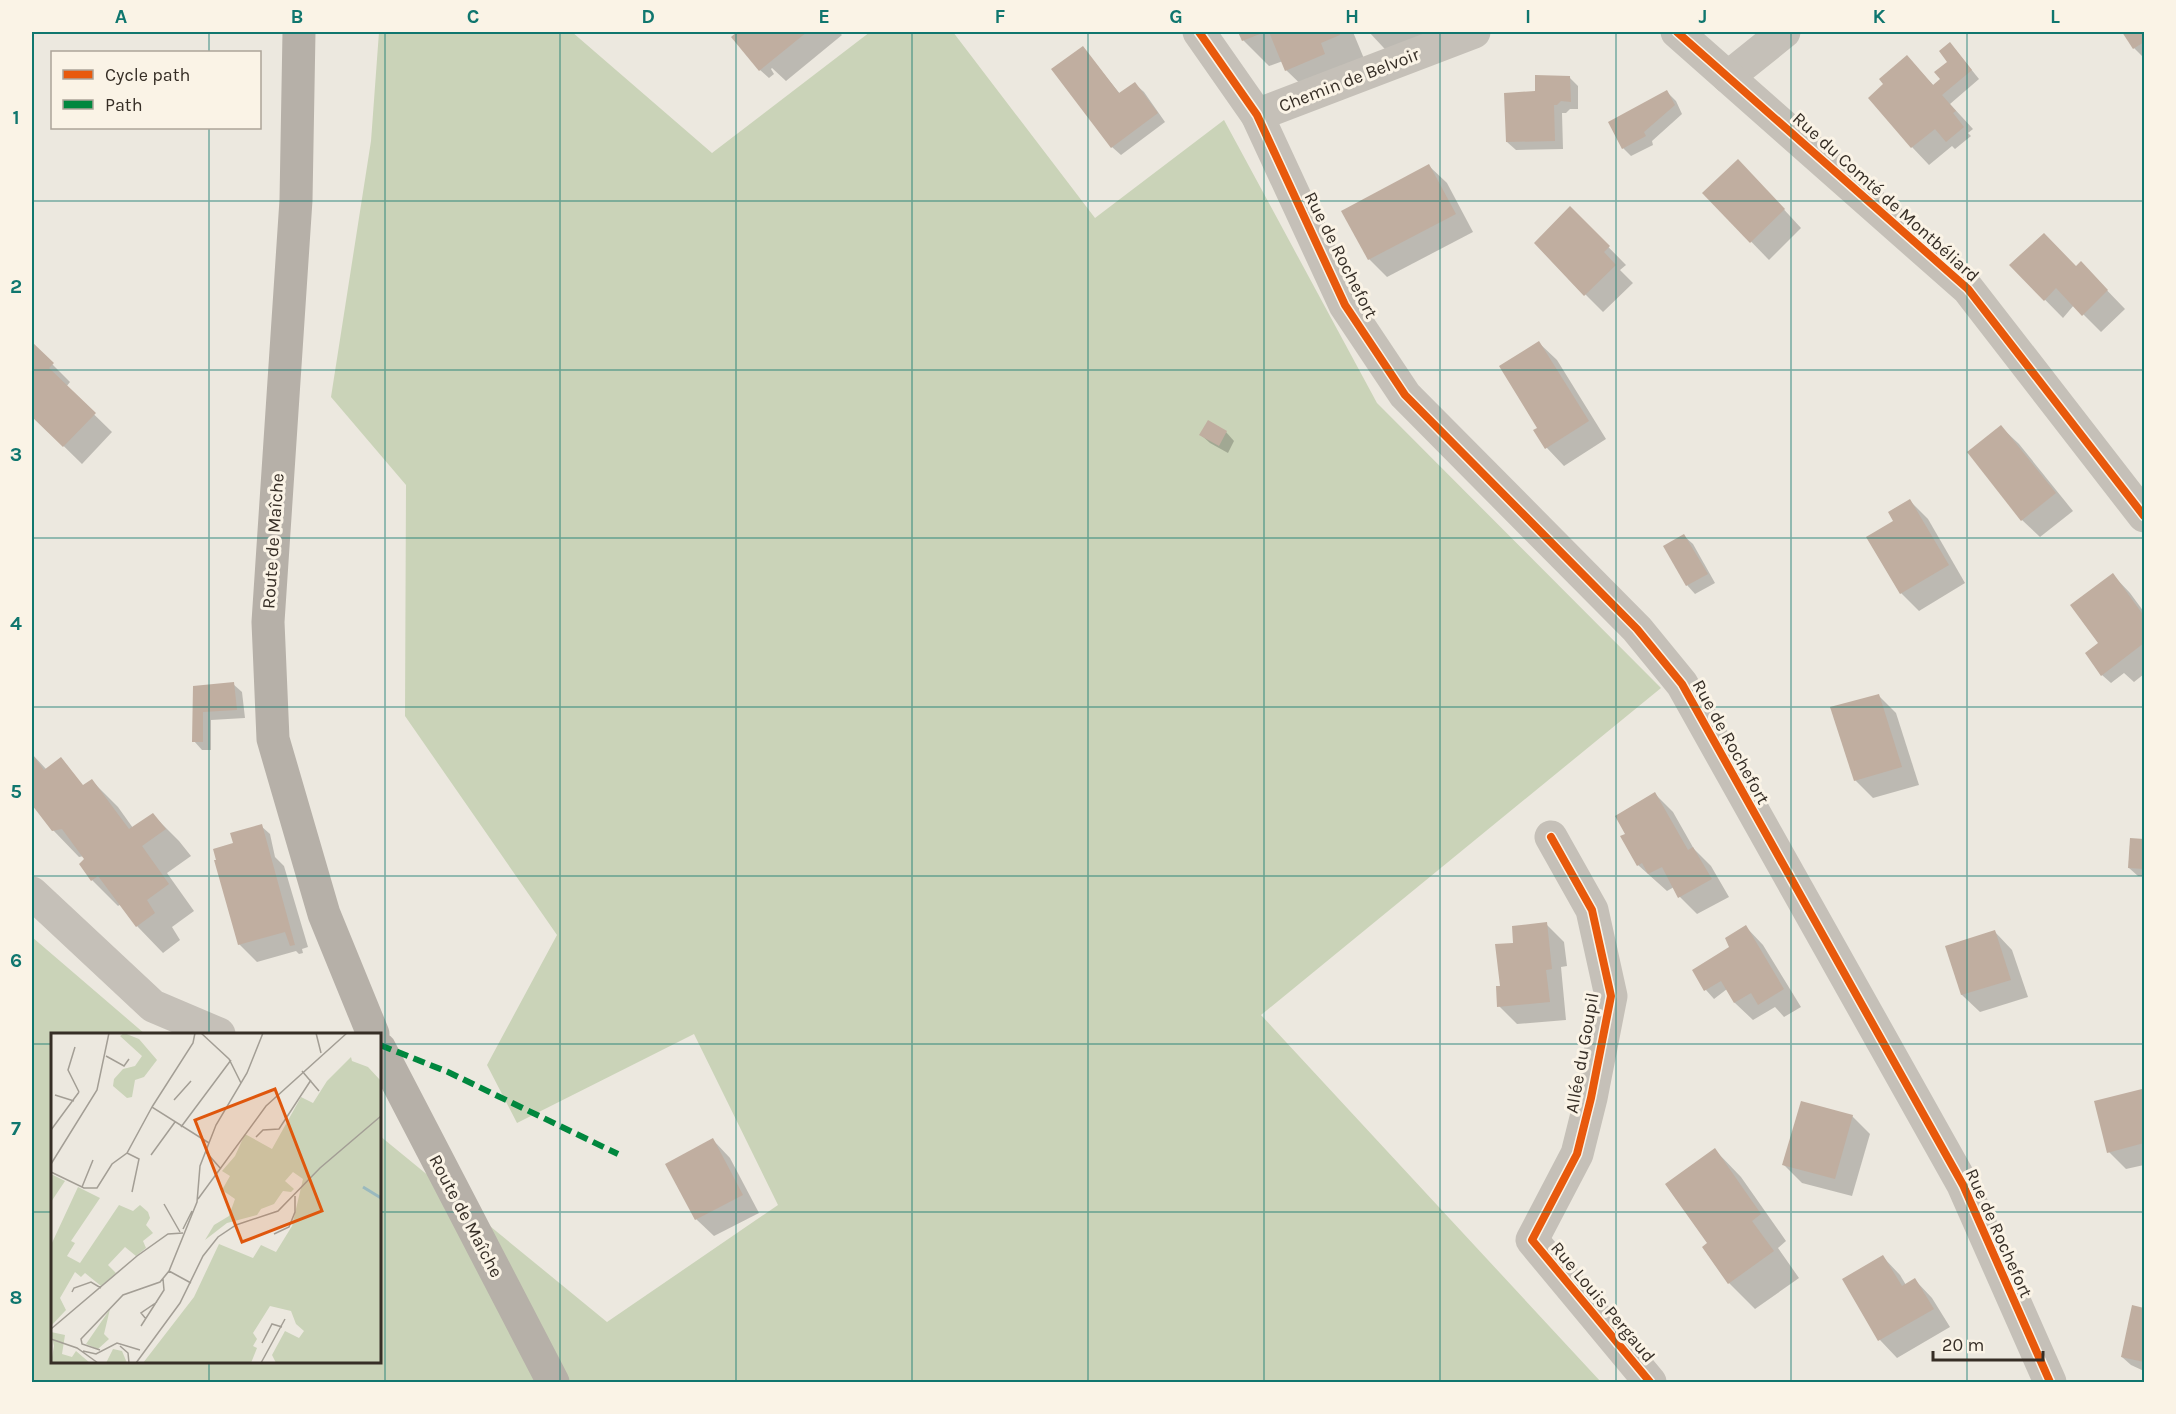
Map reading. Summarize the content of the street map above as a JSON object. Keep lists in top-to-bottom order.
{
  "streets": {
    "main road": ["Route de Maîche"],
    "street": [
      "Chemin de Belvoir",
      "Rue du Comté de Montbéliard",
      "Rue de Rochefort",
      "Allée du Goupil",
      "Rue Louis Pergaud"
    ]
  },
  "crossings": [
    ["Chemin de Belvoir", "Rue de Rochefort"],
    ["Allée du Goupil", "Rue Louis Pergaud"]
  ],
  "legend": ["Cycle path", "Path"],
  "scale_bar": "20 m",
  "grid": {
    "columns": [
      "A",
      "B",
      "C",
      "D",
      "E",
      "F",
      "G",
      "H",
      "I",
      "J",
      "K",
      "L"
    ],
    "rows": [
      "1",
      "2",
      "3",
      "4",
      "5",
      "6",
      "7",
      "8"
    ]
  }
}
